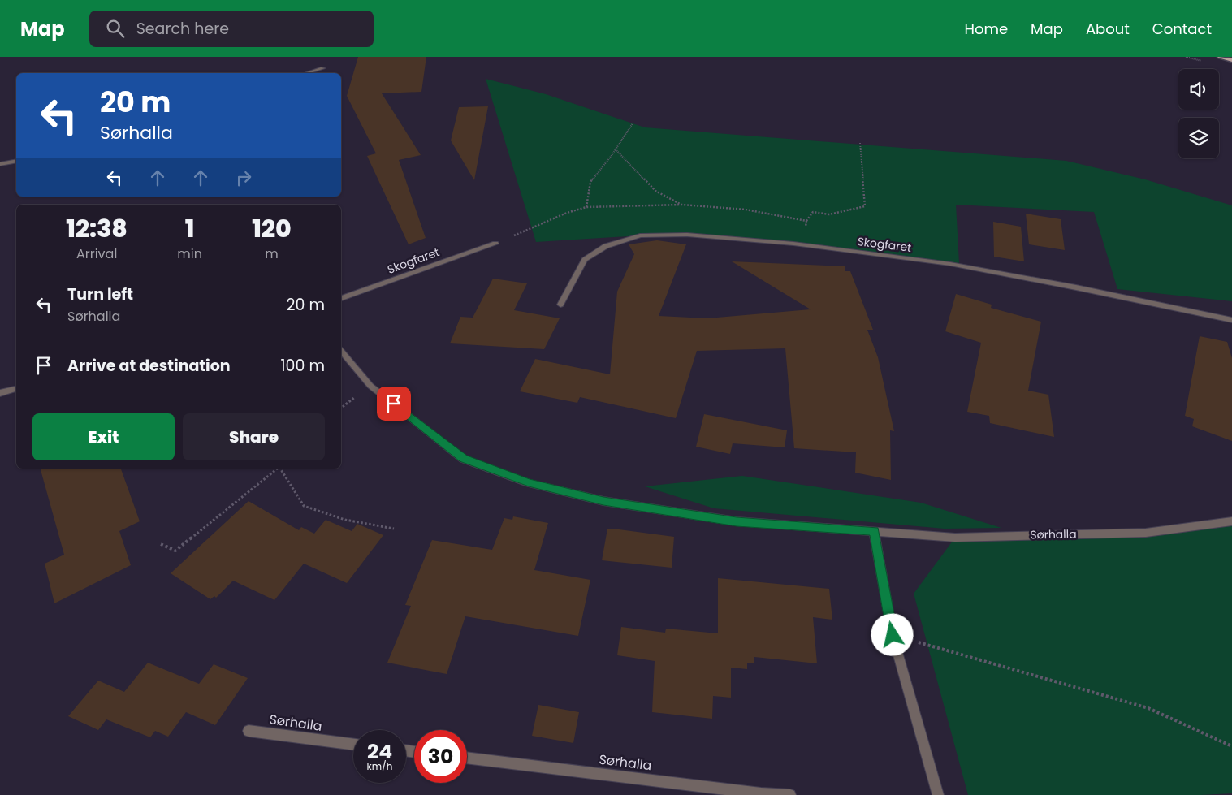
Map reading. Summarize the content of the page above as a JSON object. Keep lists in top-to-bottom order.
{
  "streets": {
    "street": ["Skogfaret", "Sørhalla"]
  },
  "page": {
    "header": "Map",
    "search": "Search here",
    "nav": [
      "Home",
      "Map",
      "About",
      "Contact"
    ],
    "turn": ["20 m", "Sørhalla"],
    "eta": [
      "12:38",
      "Arrival",
      "1",
      "min",
      "120",
      "m"
    ],
    "list": [
      {
        "name": "Turn left",
        "note": "Sørhalla",
        "value": "20 m"
      },
      {
        "name": "Arrive at destination",
        "value": "100 m"
      }
    ],
    "buttons": ["Exit", "Share"],
    "speed": "24 km/h",
    "limit": "30"
  }
}
